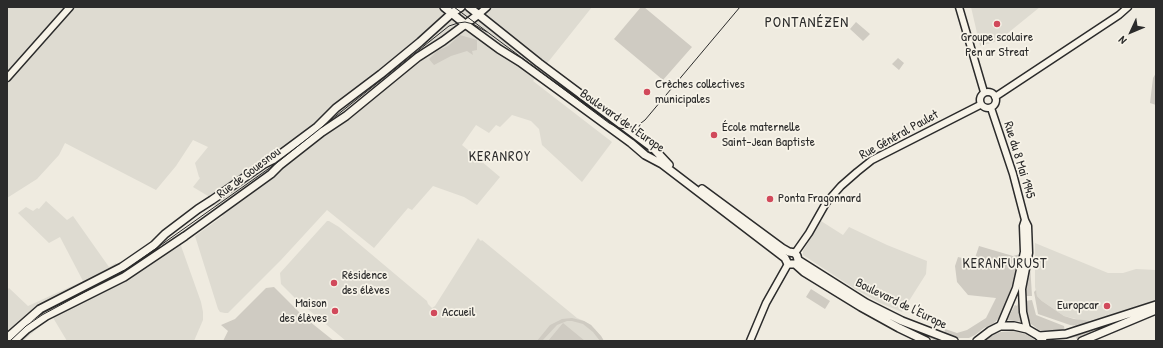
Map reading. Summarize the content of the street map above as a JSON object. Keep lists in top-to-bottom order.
{
  "streets": {
    "main road": ["Boulevard de l'Europe", "Rue de Gouesnou"],
    "street": ["Rue Général Paulet", "Rue du 8 Mai 1945"]
  },
  "crossings": [
    ["Boulevard de l'Europe", "Rue Général Paulet"],
    ["Boulevard de l'Europe", "Rue de Gouesnou"],
    ["Rue Général Paulet", "Rue du 8 Mai 1945"]
  ],
  "districts": ["PONTANÉZEN", "KERANROY", "KERANFURUST"],
  "places": [
    "Groupe scolaire Pen ar Streat",
    "Crèches collectives municipales",
    "École maternelle Saint-Jean Baptiste",
    "Ponta Fragonnard",
    "Résidence des élèves",
    "Europcar",
    "Maison des élèves",
    "Accueil"
  ],
  "north": "bottom left"
}
